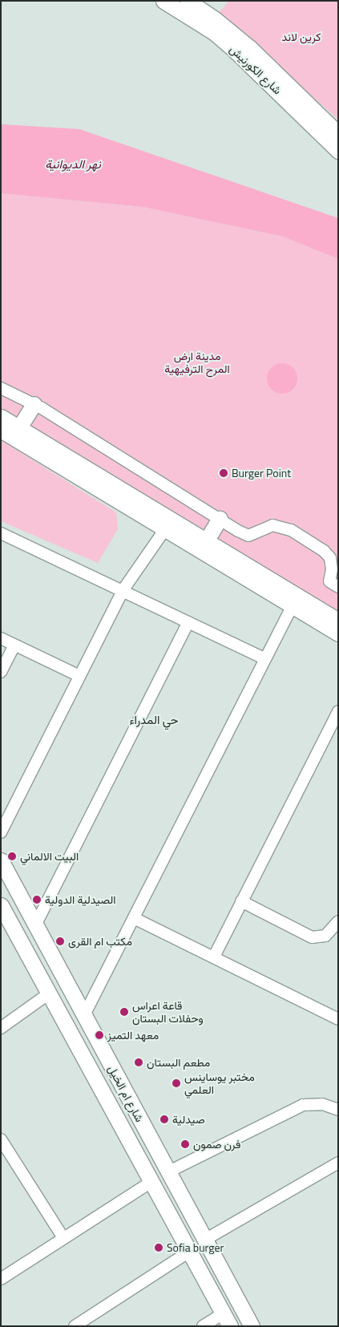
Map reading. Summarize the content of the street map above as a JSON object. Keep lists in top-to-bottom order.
{
  "streets": {
    "main road": ["شارع الكورنيش", "شارع ام الخيل"]
  },
  "districts": ["حي المدراء"],
  "water": ["نهر الديوانية"],
  "parks": ["كرين لاند", "مدينة ارض المرح الترفيهية"],
  "places": [
    "Burger Point",
    "البيت الالماني",
    "الصيدلية الدولية",
    "مكتب ام القرى",
    "قاعة اعراس وحفلات البستان",
    "معهد التميز",
    "مطعم البستان",
    "مختبر يوساينس العلمي",
    "صيدلية",
    "فرن صمون",
    "Sofia burger"
  ]
}
